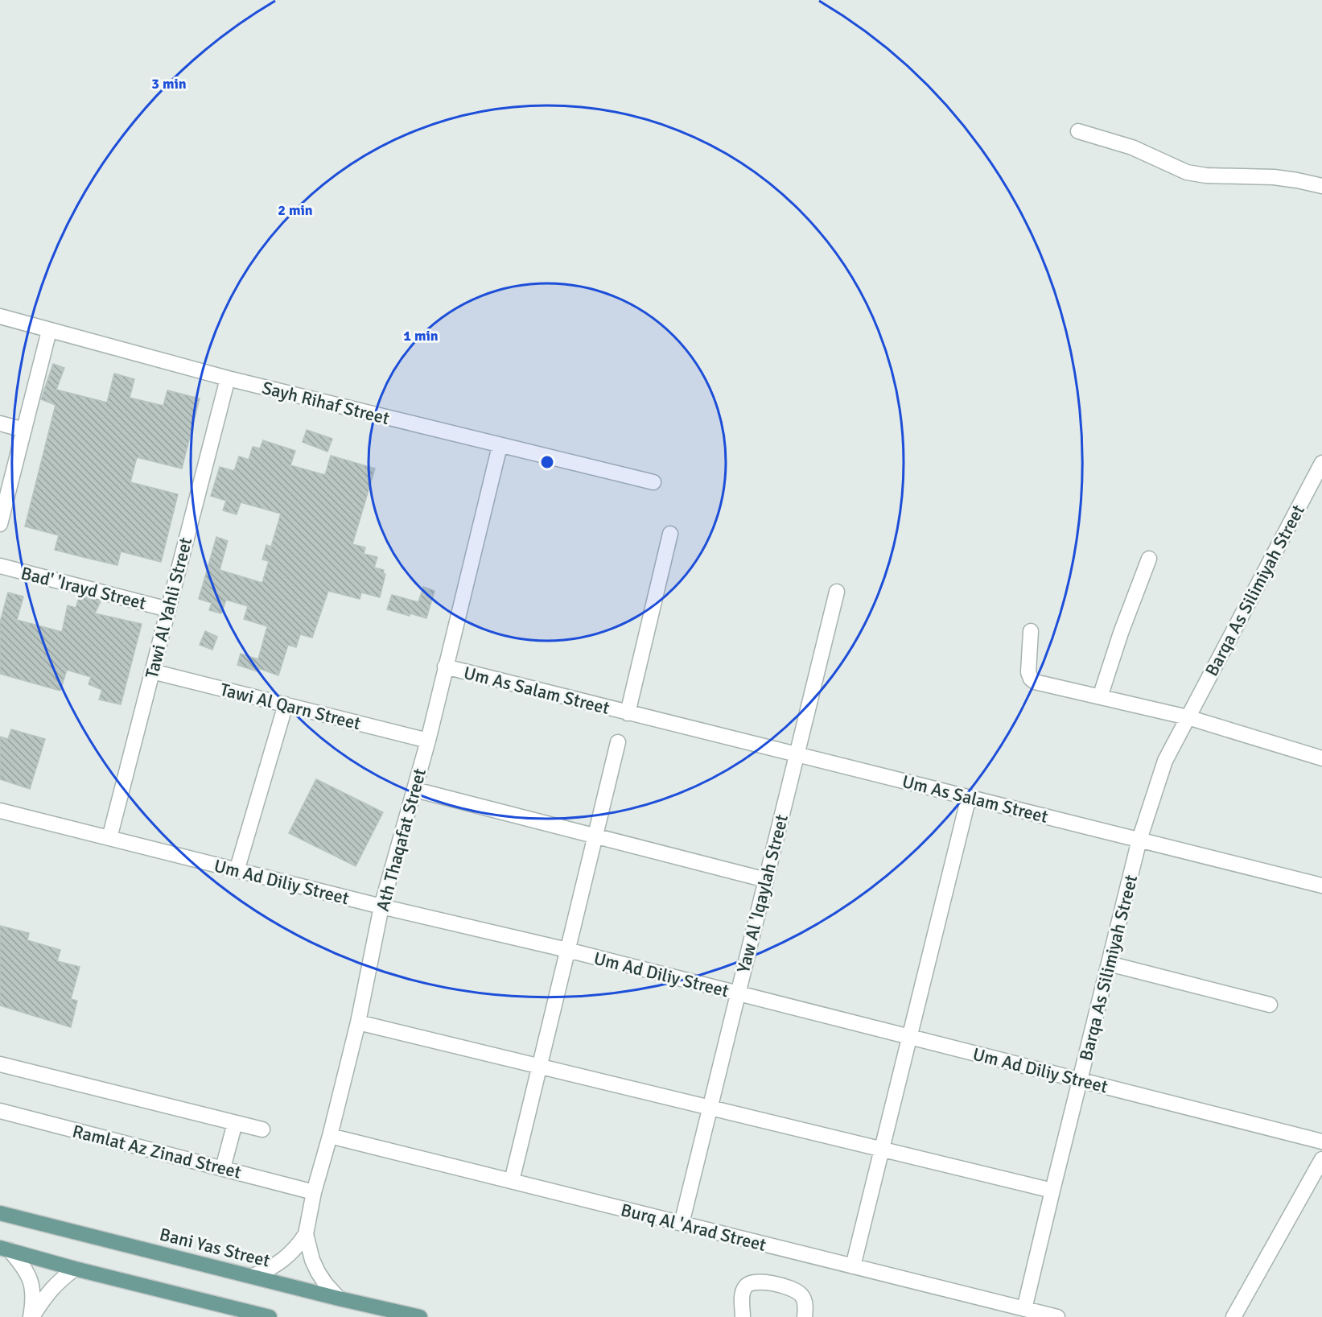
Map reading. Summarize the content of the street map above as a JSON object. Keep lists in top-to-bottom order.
{
  "streets": {
    "main road": ["Bani Yas Street"],
    "street": [
      "Sayh Rihaf Street",
      "Bad' 'Irayd Street",
      "Barqa As Silimiyah Street",
      "Tawi Al Yahli Street",
      "Um As Salam Street",
      "Tawi Al Qarn Street",
      "Ath Thaqafat Street",
      "Um Ad Diliy Street",
      "Yaw Al 'Iqaylah Street",
      "Ramlat Az Zinad Street",
      "Burq Al 'Arad Street"
    ]
  },
  "crossings": [
    ["Sayh Rihaf Street", "Tawi Al Yahli Street"],
    ["Sayh Rihaf Street", "Ath Thaqafat Street"],
    ["Bad' 'Irayd Street", "Tawi Al Yahli Street"],
    ["Barqa As Silimiyah Street", "Um As Salam Street"],
    ["Barqa As Silimiyah Street", "Um Ad Diliy Street"],
    ["Barqa As Silimiyah Street", "Burq Al 'Arad Street"],
    ["Tawi Al Yahli Street", "Tawi Al Qarn Street"],
    ["Tawi Al Yahli Street", "Um Ad Diliy Street"],
    ["Um As Salam Street", "Ath Thaqafat Street"],
    ["Um As Salam Street", "Yaw Al 'Iqaylah Street"],
    ["Tawi Al Qarn Street", "Ath Thaqafat Street"],
    ["Ath Thaqafat Street", "Um Ad Diliy Street"],
    ["Ath Thaqafat Street", "Ramlat Az Zinad Street"],
    ["Ath Thaqafat Street", "Burq Al 'Arad Street"],
    ["Ath Thaqafat Street", "Bani Yas Street"],
    ["Um Ad Diliy Street", "Yaw Al 'Iqaylah Street"],
    ["Yaw Al 'Iqaylah Street", "Burq Al 'Arad Street"]
  ],
  "rings": ["3 min", "2 min", "1 min"]
}
